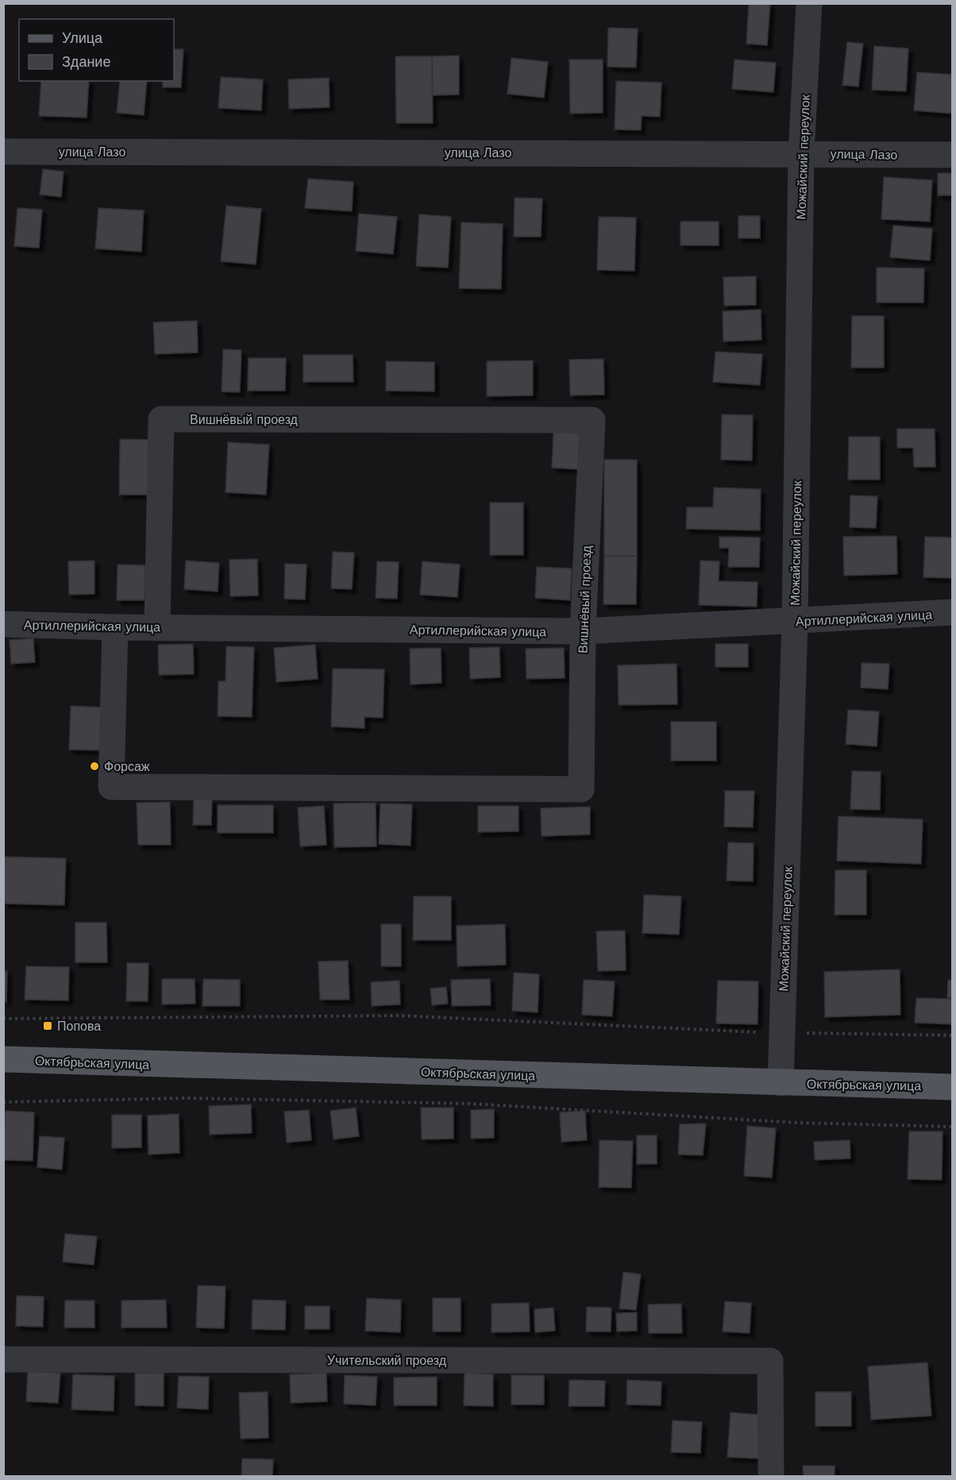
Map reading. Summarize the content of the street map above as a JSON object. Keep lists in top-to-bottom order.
{
  "streets": {
    "main road": ["Октябрьская улица"],
    "street": [
      "улица Лазо",
      "Можайский переулок",
      "Вишнёвый проезд",
      "Артиллерийская улица",
      "Учительский проезд"
    ]
  },
  "crossings": [
    ["улица Лазо", "Можайский переулок"],
    ["Можайский переулок", "Артиллерийская улица"],
    ["Можайский переулок", "Октябрьская улица"],
    ["Вишнёвый проезд", "Артиллерийская улица"]
  ],
  "places": {
    "other": ["Форсаж"],
    "transit": ["Попова"]
  },
  "legend": ["Улица", "Здание"]
}
